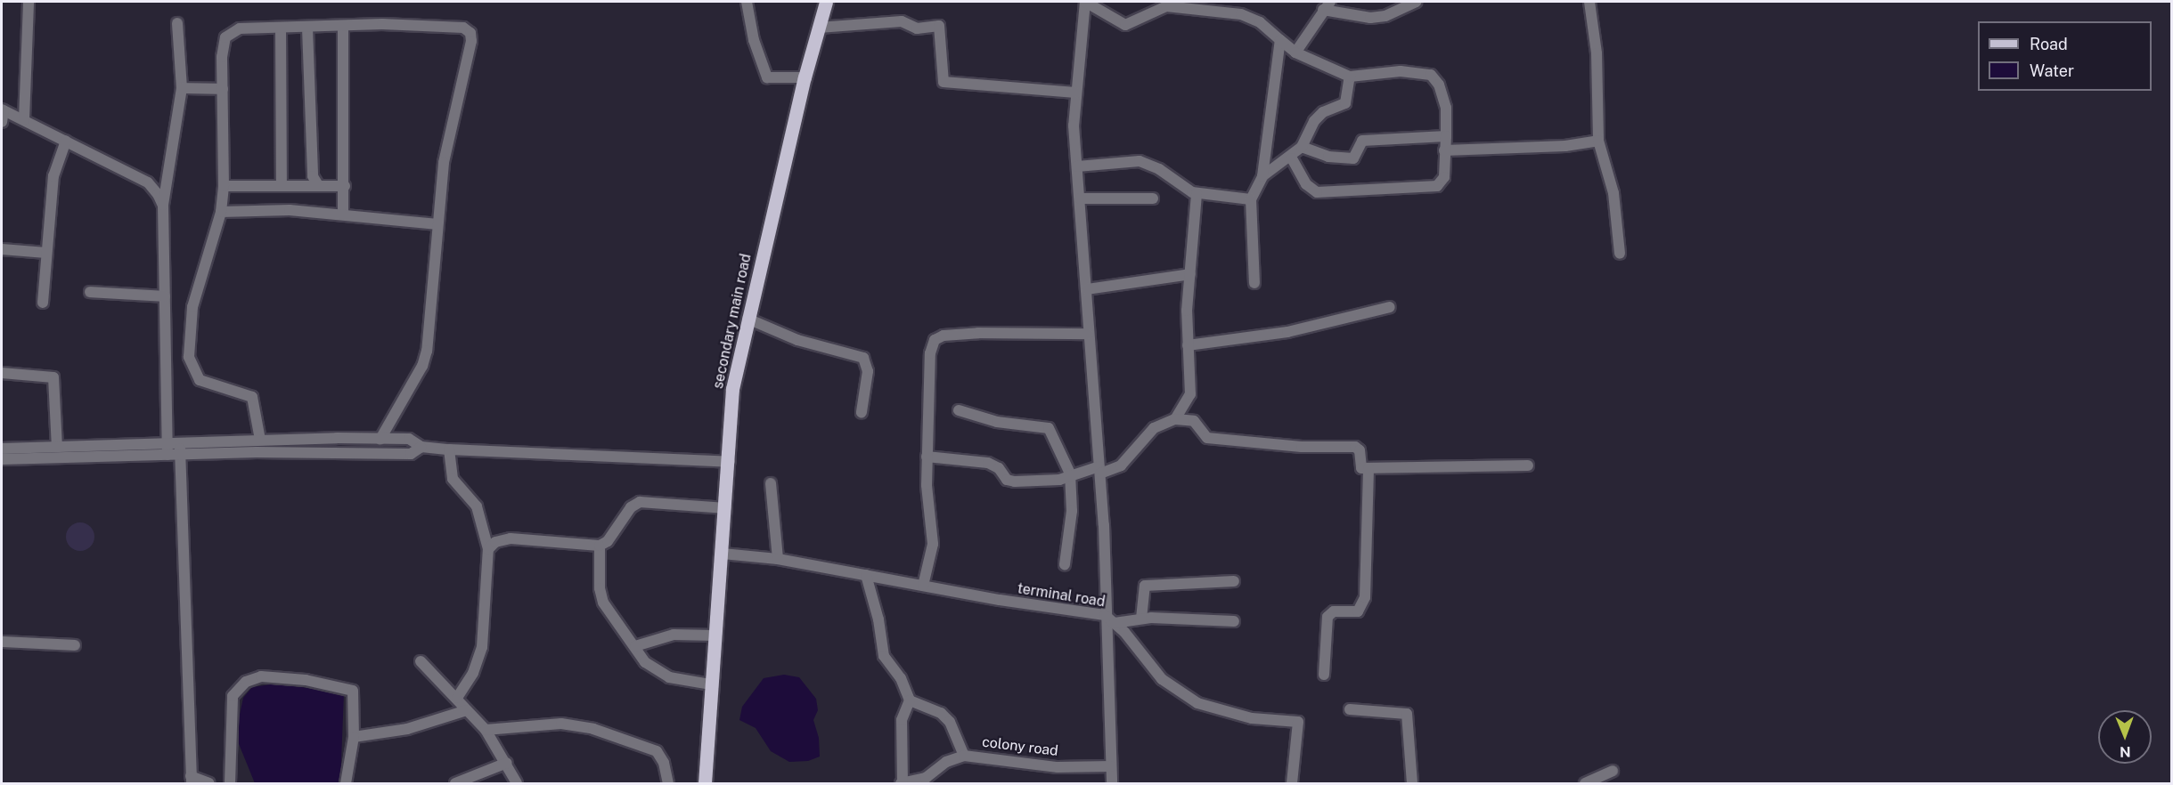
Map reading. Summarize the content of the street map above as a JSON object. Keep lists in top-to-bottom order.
{
  "streets": {
    "main road": ["secondary main road"],
    "street": ["terminal road", "colony road"]
  },
  "crossings": [
    ["secondary main road", "terminal road"]
  ],
  "legend": ["Road", "Water"],
  "north": "bottom"
}
